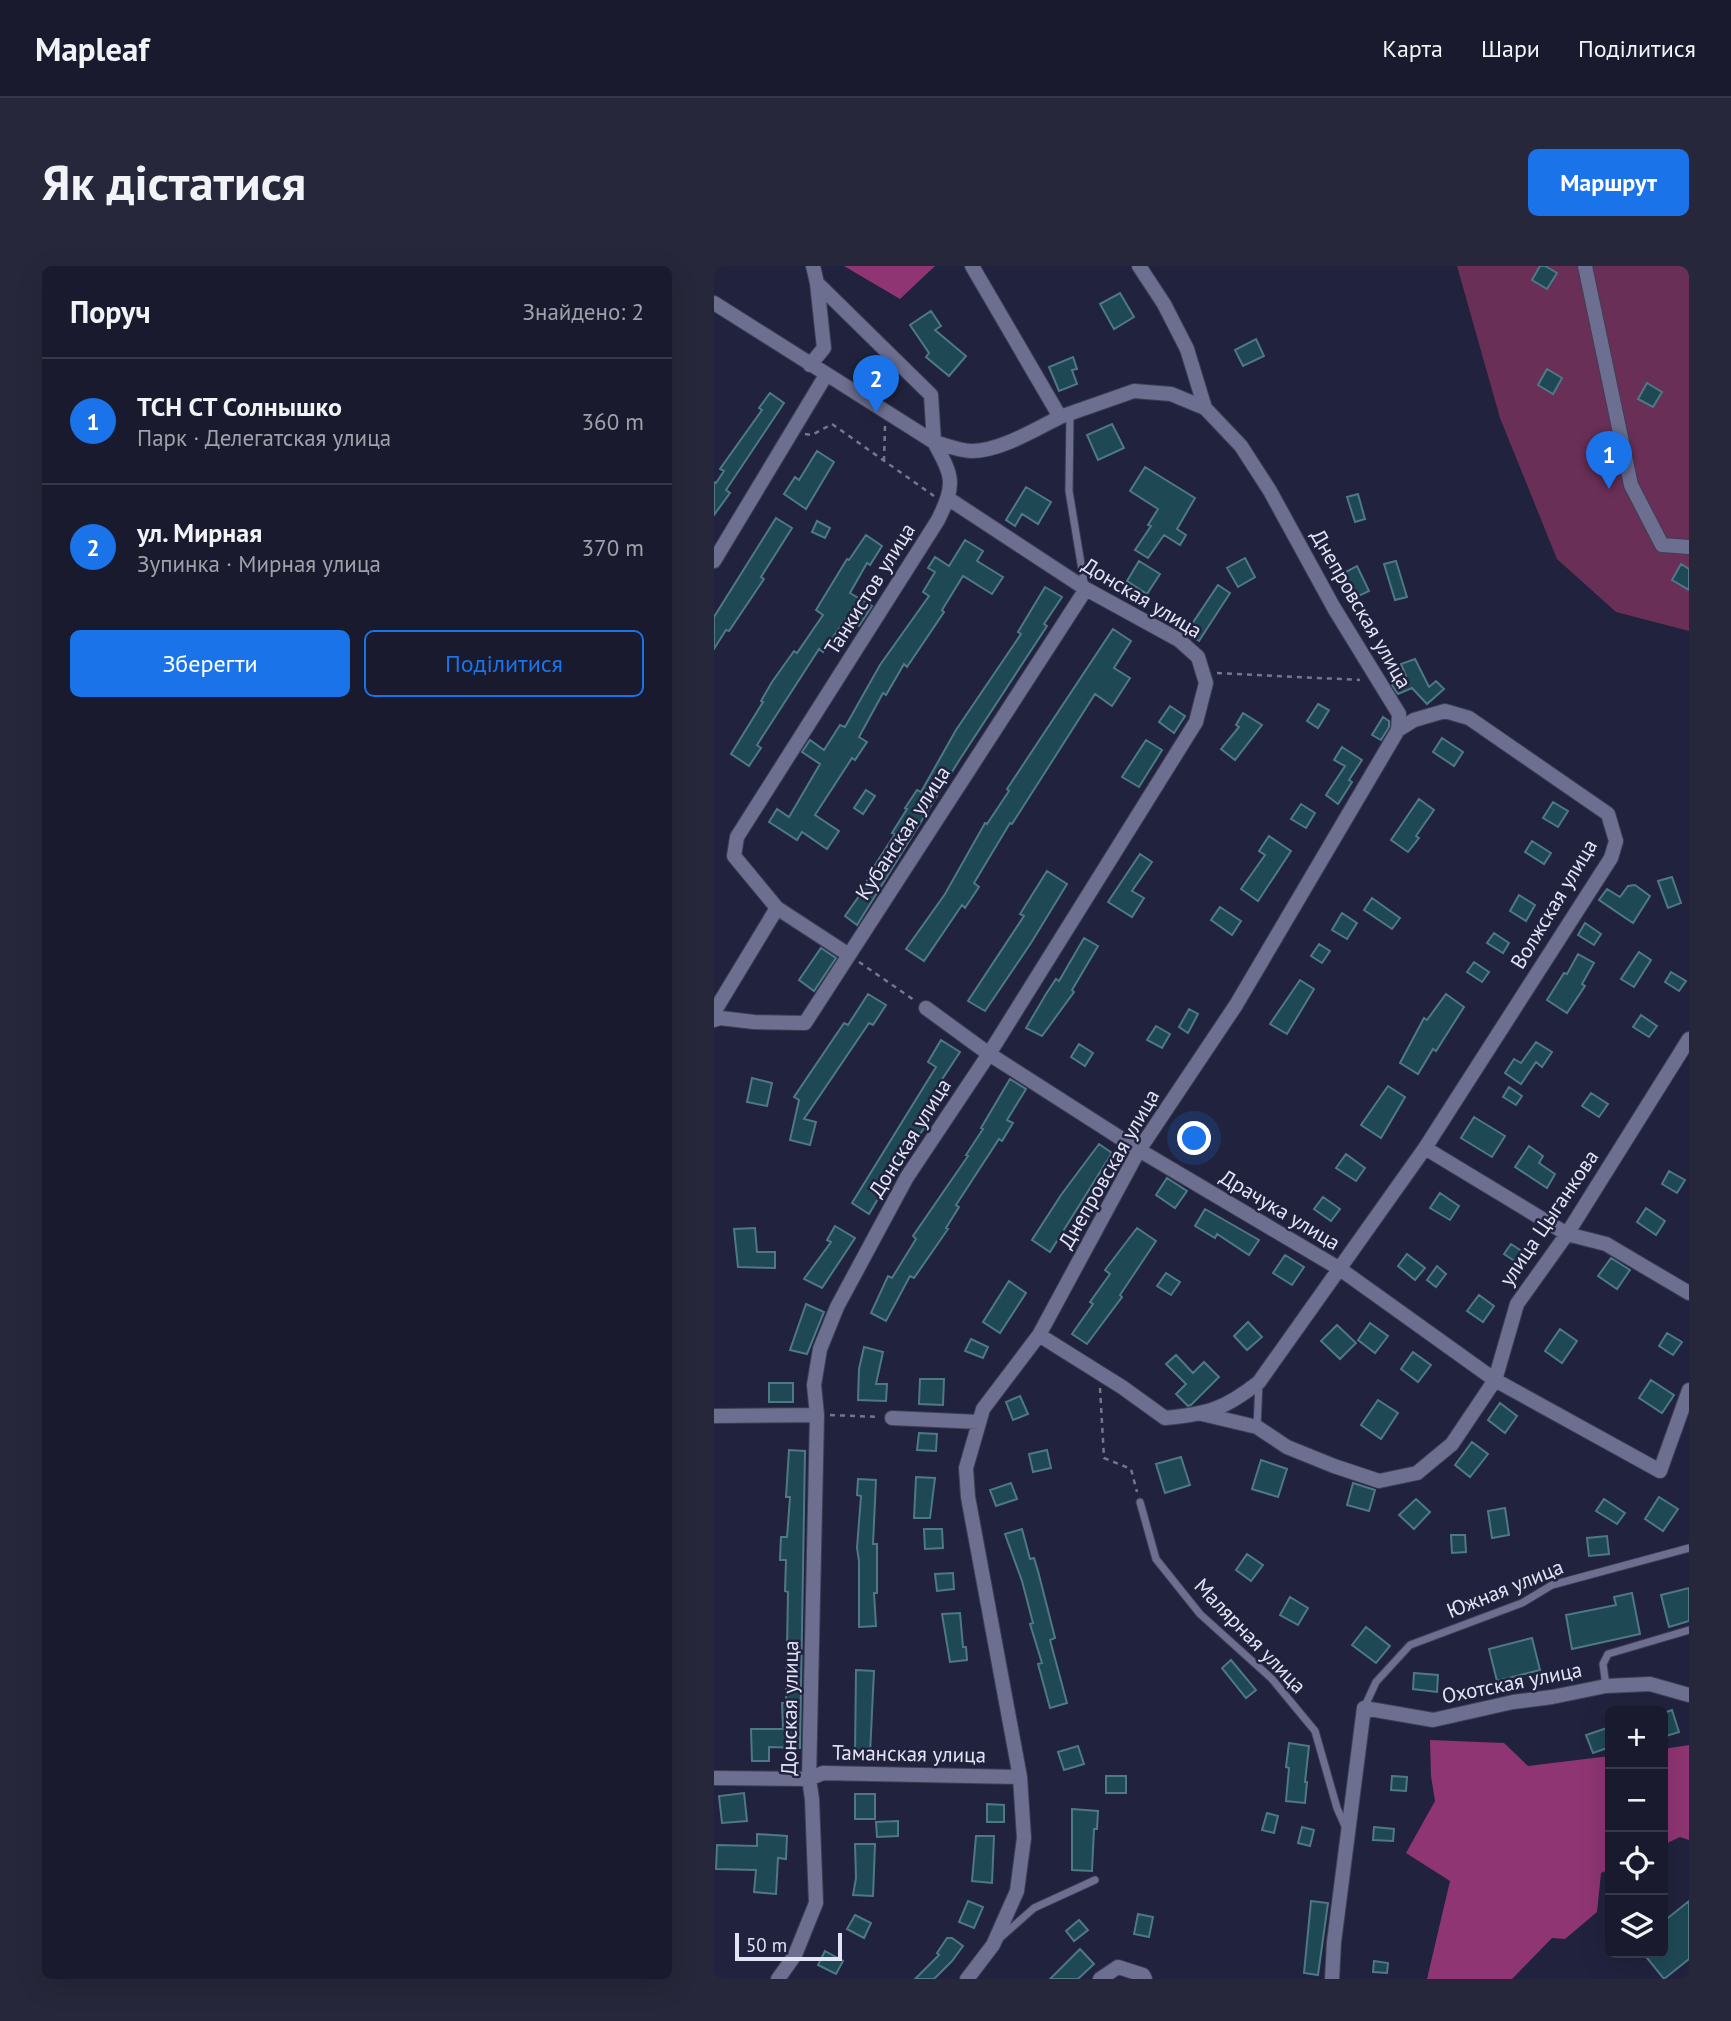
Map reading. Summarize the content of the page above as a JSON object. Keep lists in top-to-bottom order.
{
  "streets": {
    "street": [
      "Танкистов улица",
      "Донская улица",
      "Днепровская улица",
      "Кубанская улица",
      "Волжская улица",
      "Драчука улица",
      "улица Цыганкова",
      "Охотская улица",
      "Таманская улица"
    ],
    "lane": ["Южная улица", "Малярная улица"]
  },
  "crossings": [
    ["Танкистов улица", "Донская улица"],
    ["Донская улица", "Кубанская улица"],
    ["Донская улица", "Драчука улица"],
    ["Донская улица", "Таманская улица"],
    ["Днепровская улица", "Волжская улица"],
    ["Днепровская улица", "Драчука улица"],
    ["Днепровская улица", "Таманская улица"],
    ["Волжская улица", "Драчука улица"],
    ["Волжская улица", "улица Цыганкова"],
    ["Драчука улица", "улица Цыганкова"],
    ["Южная улица", "Охотская улица"]
  ],
  "scale_bar": "50 m",
  "page": {
    "header": "Mapleaf",
    "nav": ["Карта", "Шари", "Поділитися"],
    "buttons": [
      "Маршрут",
      ["Зберегти", "Поділитися"]
    ],
    "title": "Як дістатися",
    "heading": ["Поруч", "Знайдено: 2"],
    "pins": ["2", "1"],
    "list": [
      {
        "mark": "1",
        "name": "ТСН СТ Солнышко",
        "note": "Парк · Делегатская улица",
        "value": "360 m"
      },
      {
        "mark": "2",
        "name": "ул. Мирная",
        "note": "Зупинка · Мирная улица",
        "value": "370 m"
      }
    ],
    "map_buttons": ["+", "−"],
    "scale": "50 m"
  }
}
